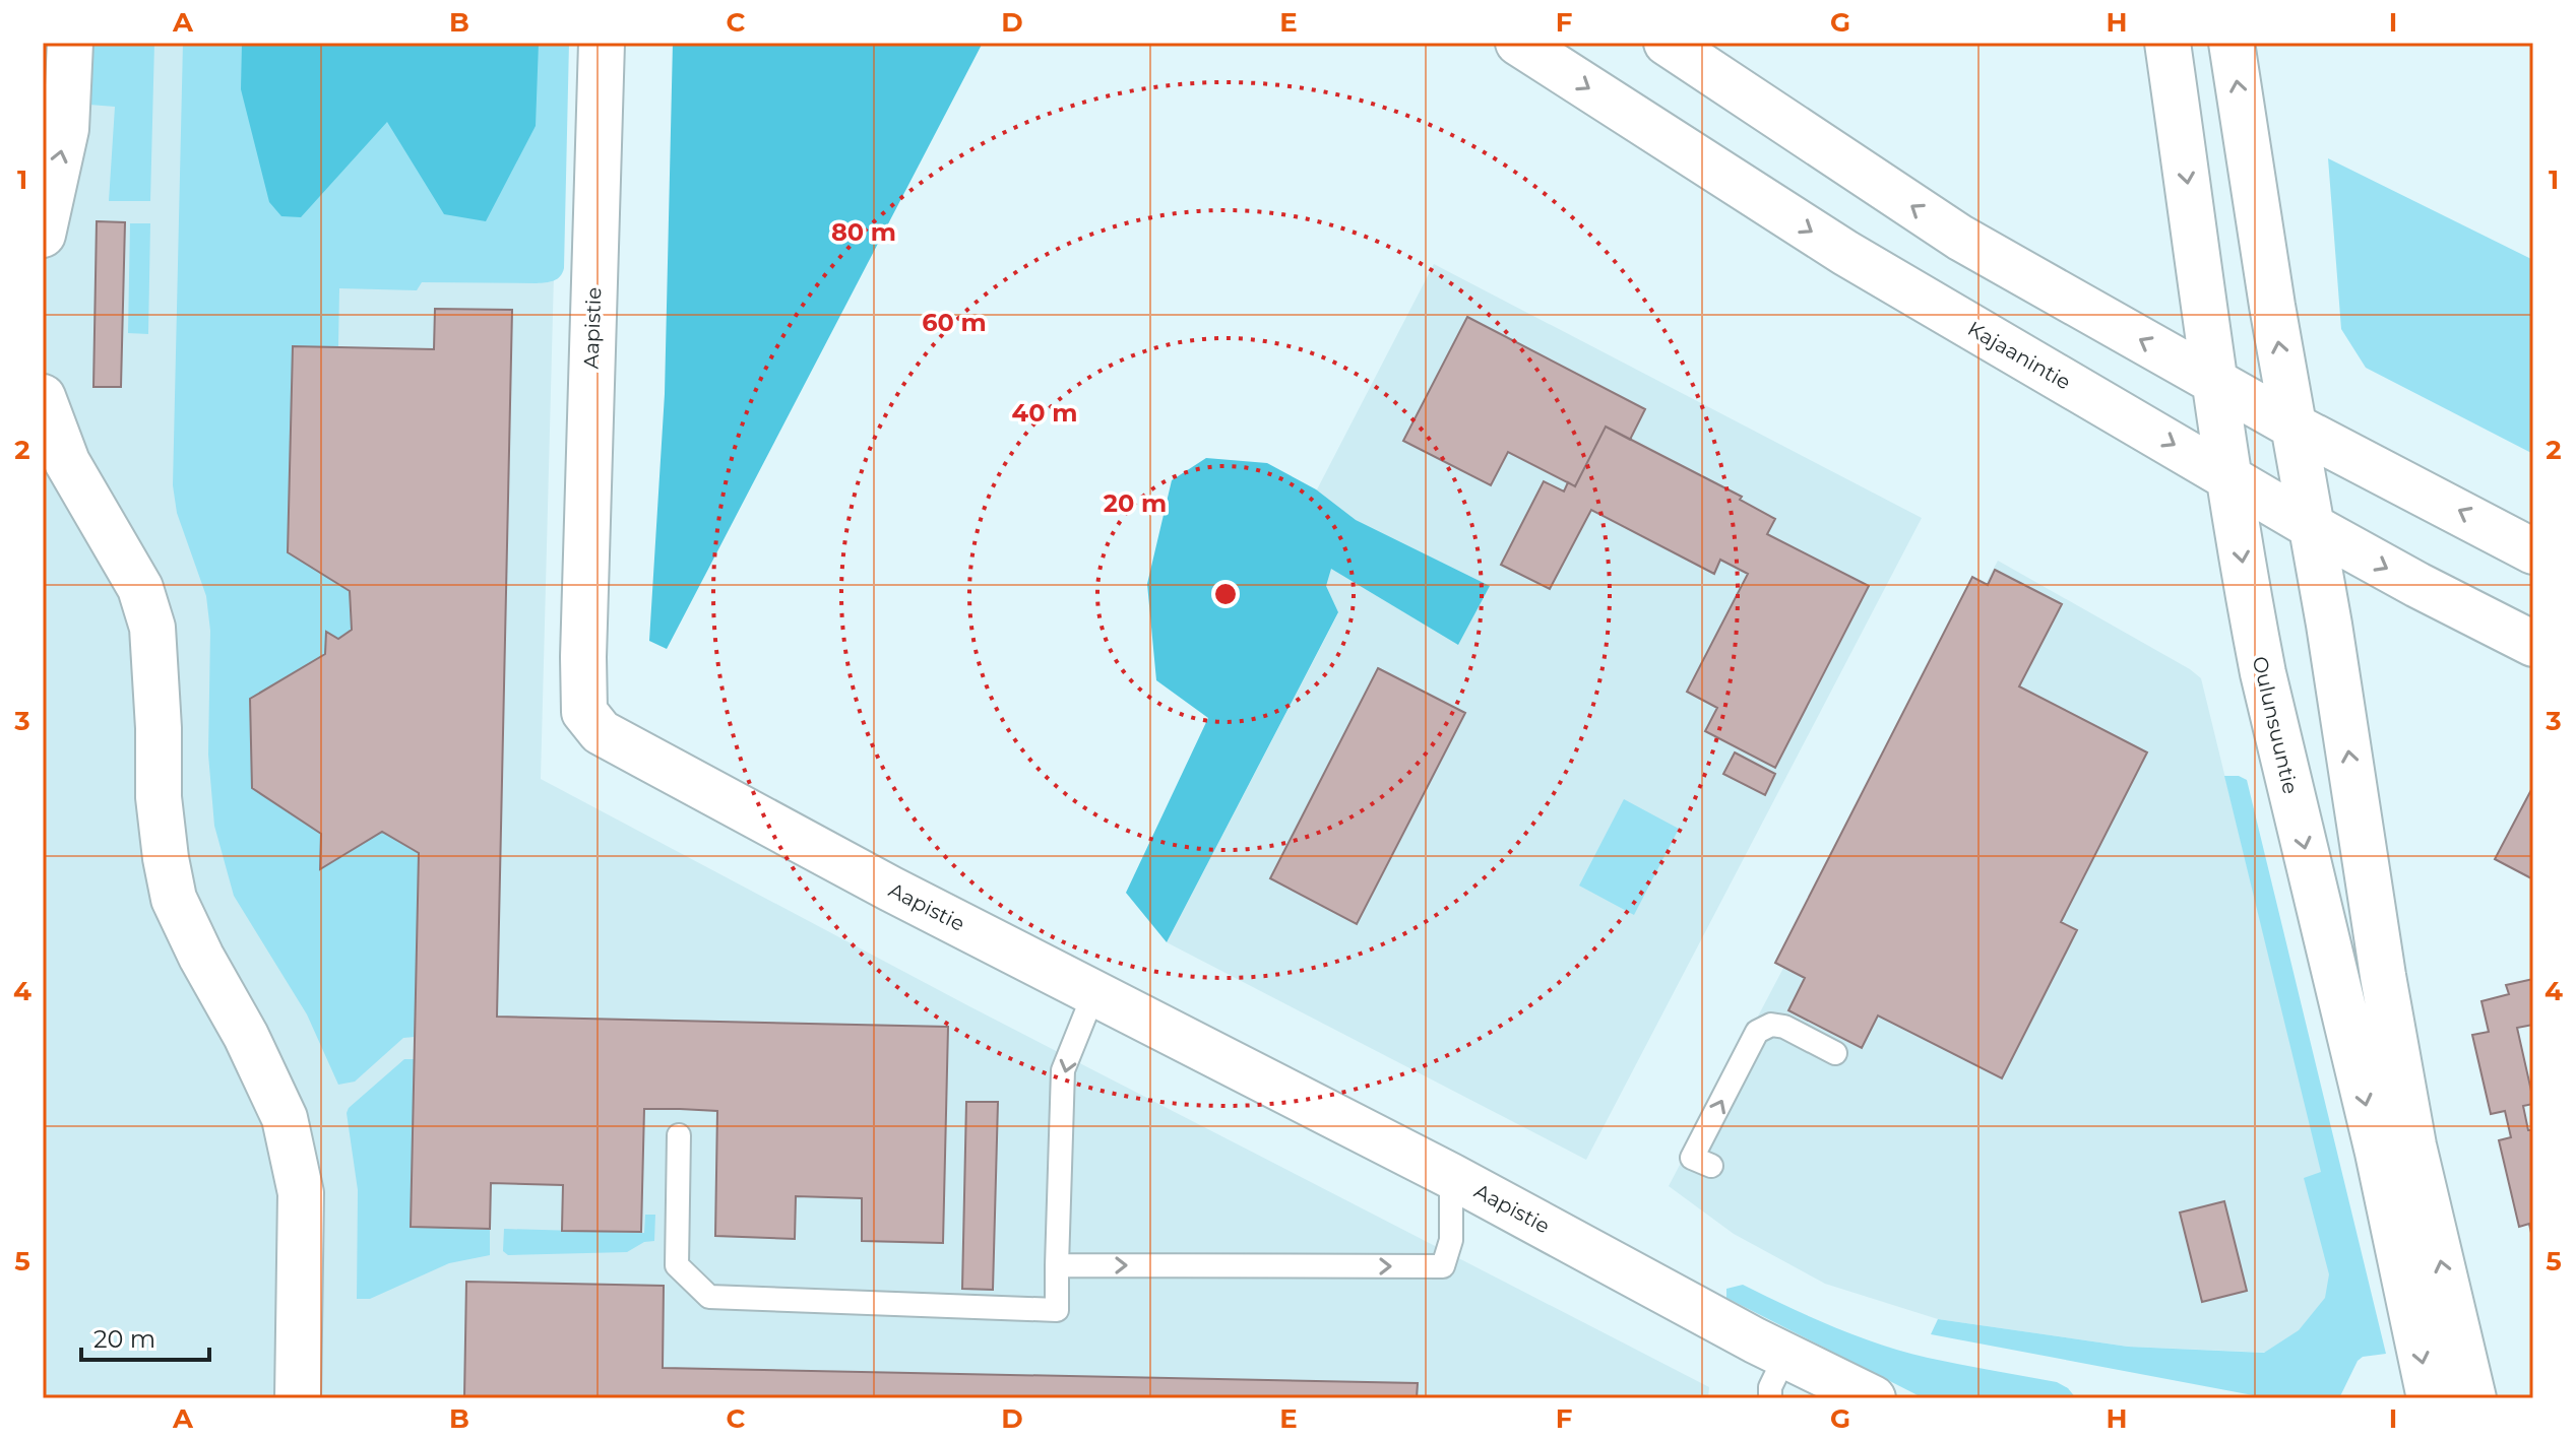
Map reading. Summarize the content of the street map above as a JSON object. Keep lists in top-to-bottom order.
{
  "streets": {
    "main road": ["Aapistie", "Kajaanintie", "Oulunsuuntie"]
  },
  "crossings": [
    ["Kajaanintie", "Oulunsuuntie"]
  ],
  "scale_bar": "20 m",
  "grid": {
    "columns": [
      "A",
      "B",
      "C",
      "D",
      "E",
      "F",
      "G",
      "H",
      "I"
    ],
    "rows": [
      "1",
      "2",
      "3",
      "4",
      "5"
    ]
  },
  "rings": [
    "80 m",
    "60 m",
    "40 m",
    "20 m"
  ]
}
